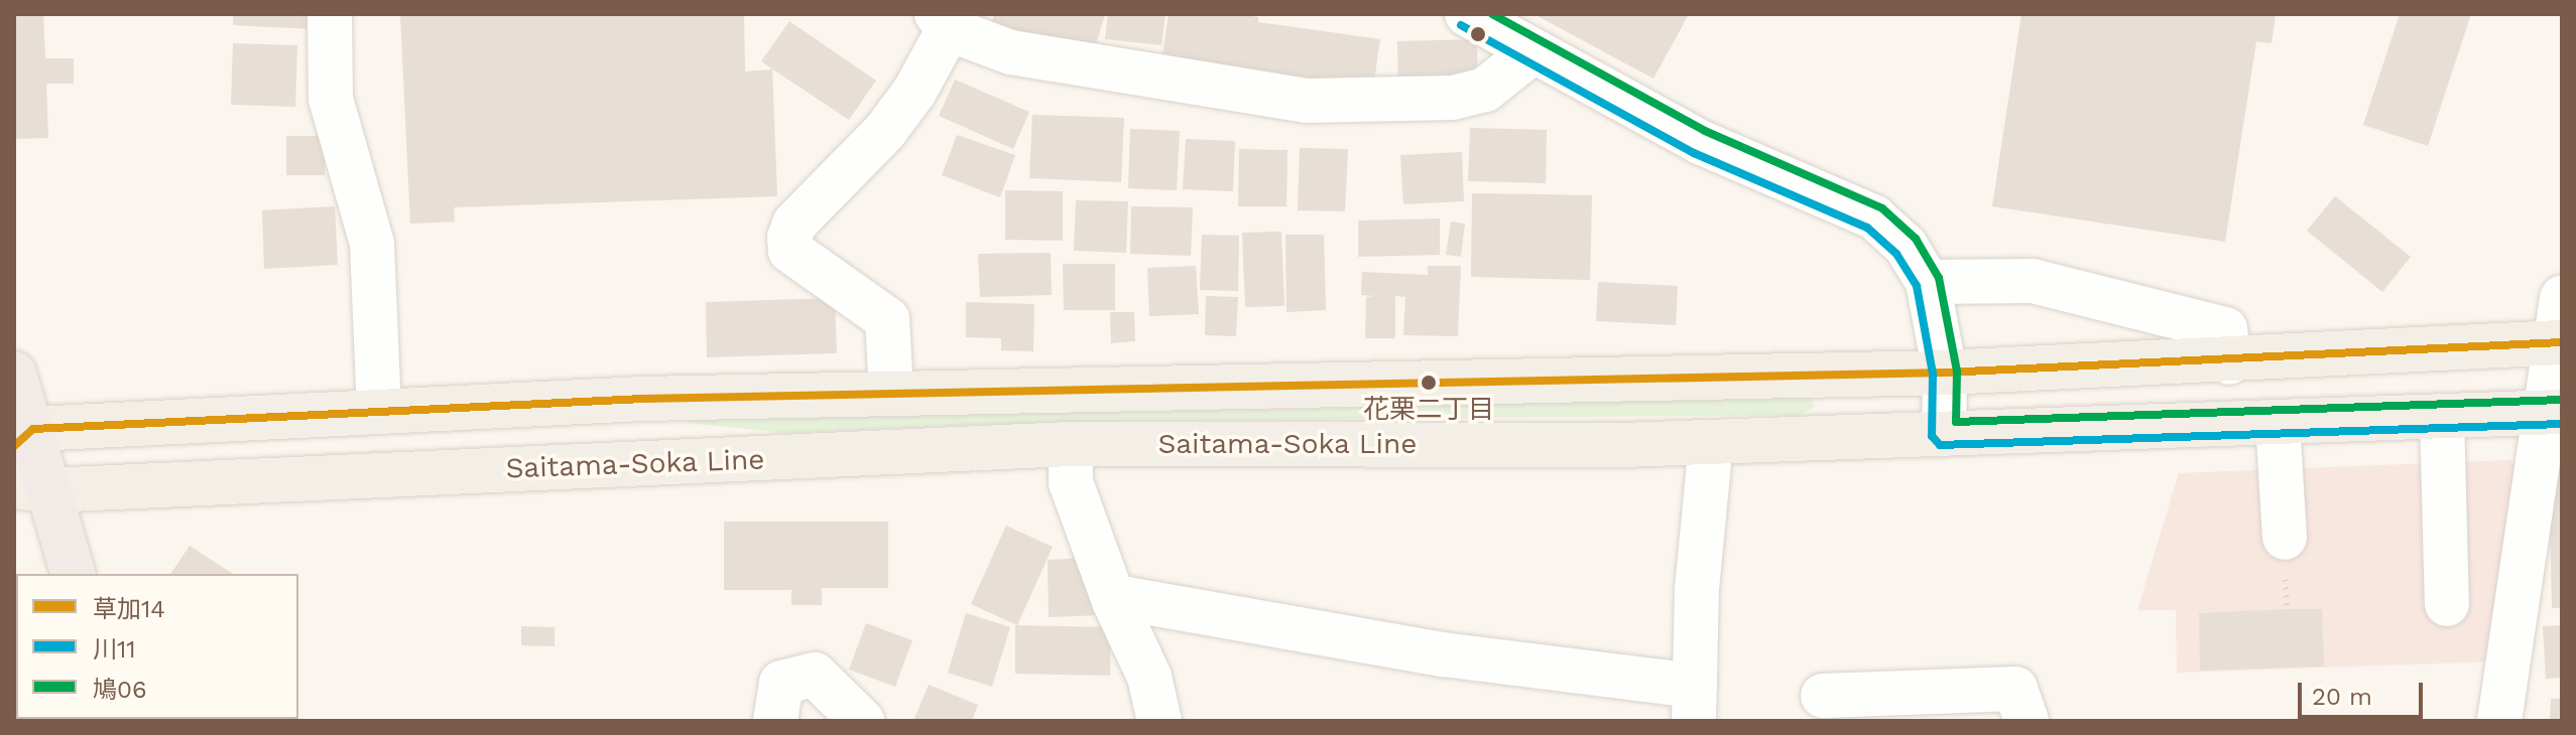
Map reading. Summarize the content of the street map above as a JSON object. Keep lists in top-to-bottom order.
{
  "streets": {
    "main road": ["Saitama-Soka Line"]
  },
  "places": ["花栗二丁目"],
  "lines": ["transit line 鳩06", "transit line 川11", "transit line 草加14"],
  "legend": ["草加14", "川11", "鳩06"],
  "scale_bar": "20 m"
}
